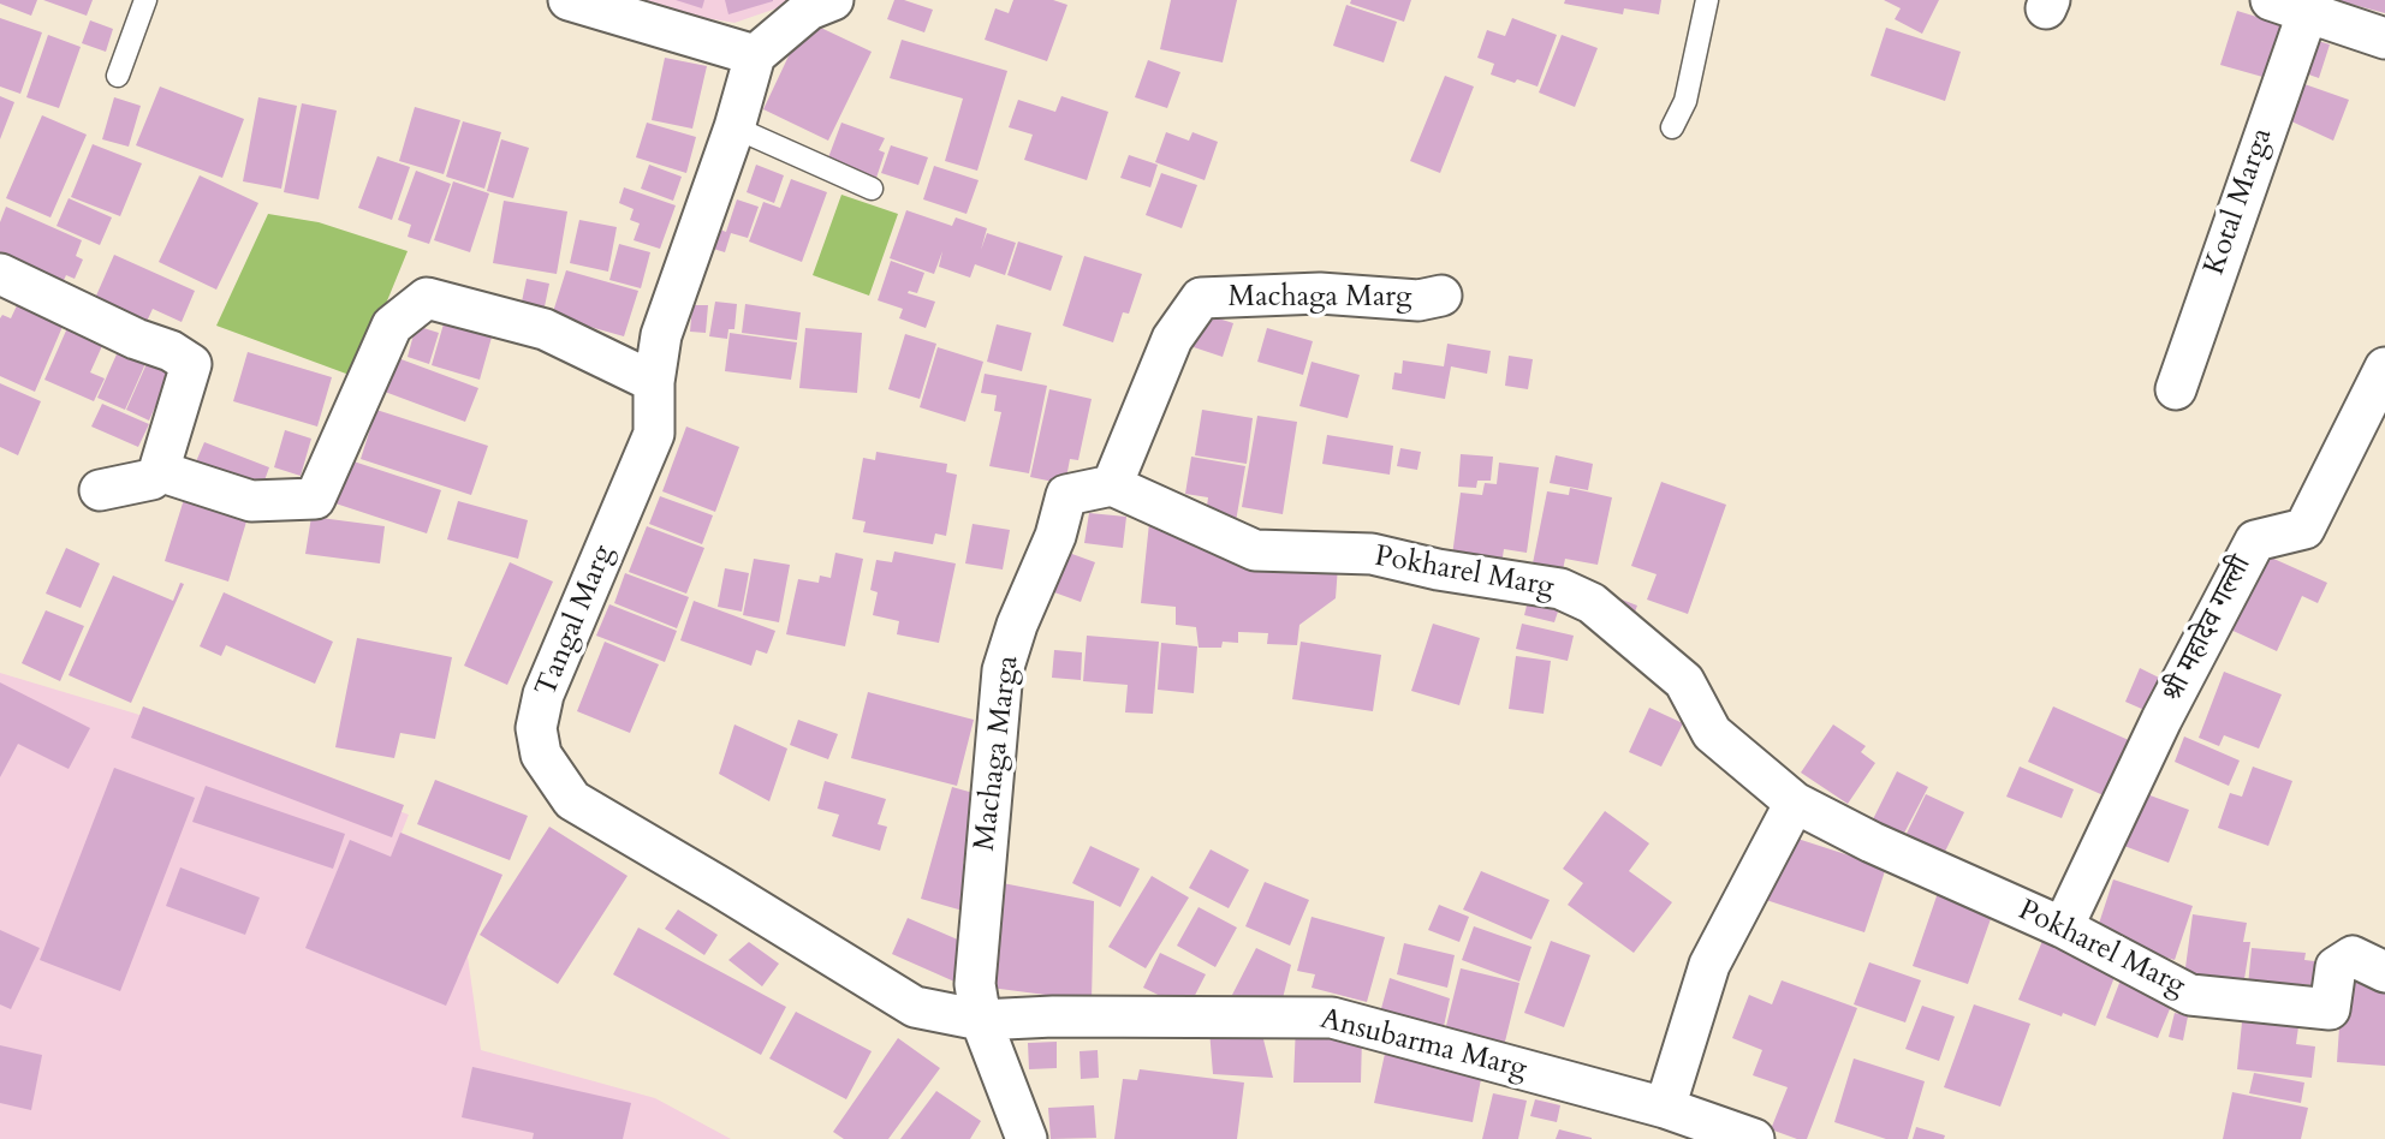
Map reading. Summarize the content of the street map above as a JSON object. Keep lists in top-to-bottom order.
{
  "streets": {
    "street": [
      "Kotal Marga",
      "Machaga Marg",
      "Pokharel Marg",
      "Tangal Marg",
      "श्री महादेव गल्ली",
      "Machaga Marga",
      "Ansubarma Marg"
    ]
  },
  "crossings": [
    ["Machaga Marg", "Pokharel Marg"],
    ["Machaga Marg", "Machaga Marga"],
    ["Pokharel Marg", "श्री महादेव गल्ली"],
    ["Pokharel Marg", "Machaga Marga"],
    ["Tangal Marg", "Machaga Marga"],
    ["Tangal Marg", "Ansubarma Marg"],
    ["Machaga Marga", "Ansubarma Marg"]
  ]
}
